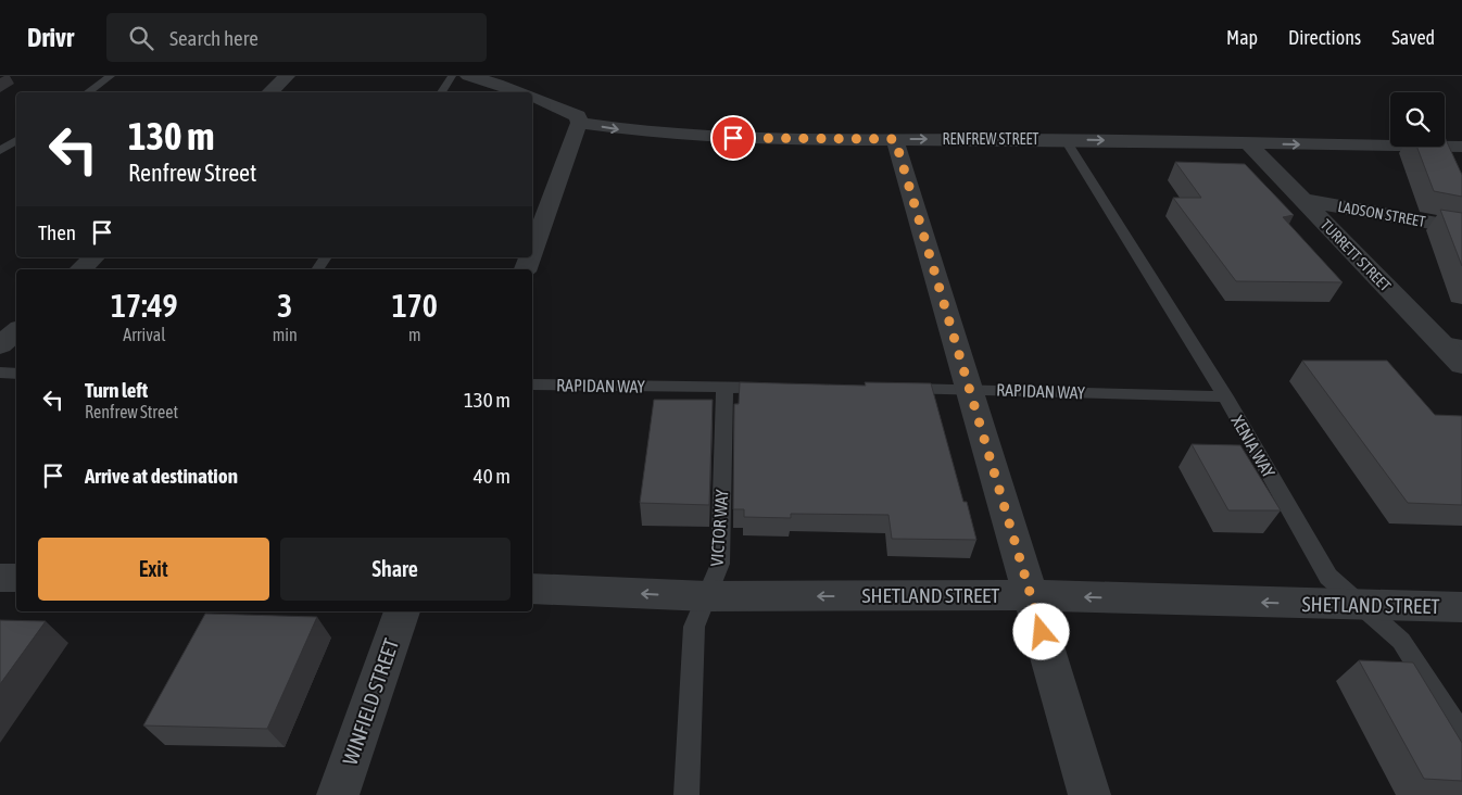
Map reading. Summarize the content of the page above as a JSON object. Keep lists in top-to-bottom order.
{
  "streets": {
    "street": [
      "RENFREW STREET",
      "LADSON STREET",
      "TURRETT STREET",
      "SHETLAND STREET",
      "WINFIELD STREET"
    ],
    "lane": ["RAPIDAN WAY", "XENIA WAY", "VICTOR WAY"]
  },
  "crossings": [
    ["RENFREW STREET", "TURRETT STREET"],
    ["RENFREW STREET", "XENIA WAY"],
    ["LADSON STREET", "TURRETT STREET"],
    ["RAPIDAN WAY", "XENIA WAY"],
    ["RAPIDAN WAY", "VICTOR WAY"],
    ["XENIA WAY", "SHETLAND STREET"],
    ["VICTOR WAY", "SHETLAND STREET"]
  ],
  "one_way": ["RENFREW STREET", "SHETLAND STREET"],
  "page": {
    "header": "Drivr",
    "search": "Search here",
    "nav": ["Map", "Directions", "Saved"],
    "turn": ["130 m", "Renfrew Street"],
    "then": "Then",
    "eta": [
      "17:49",
      "Arrival",
      "3",
      "min",
      "170",
      "m"
    ],
    "list": [
      {
        "name": "Turn left",
        "note": "Renfrew Street",
        "value": "130 m"
      },
      {
        "name": "Arrive at destination",
        "value": "40 m"
      }
    ],
    "buttons": ["Exit", "Share"]
  }
}
